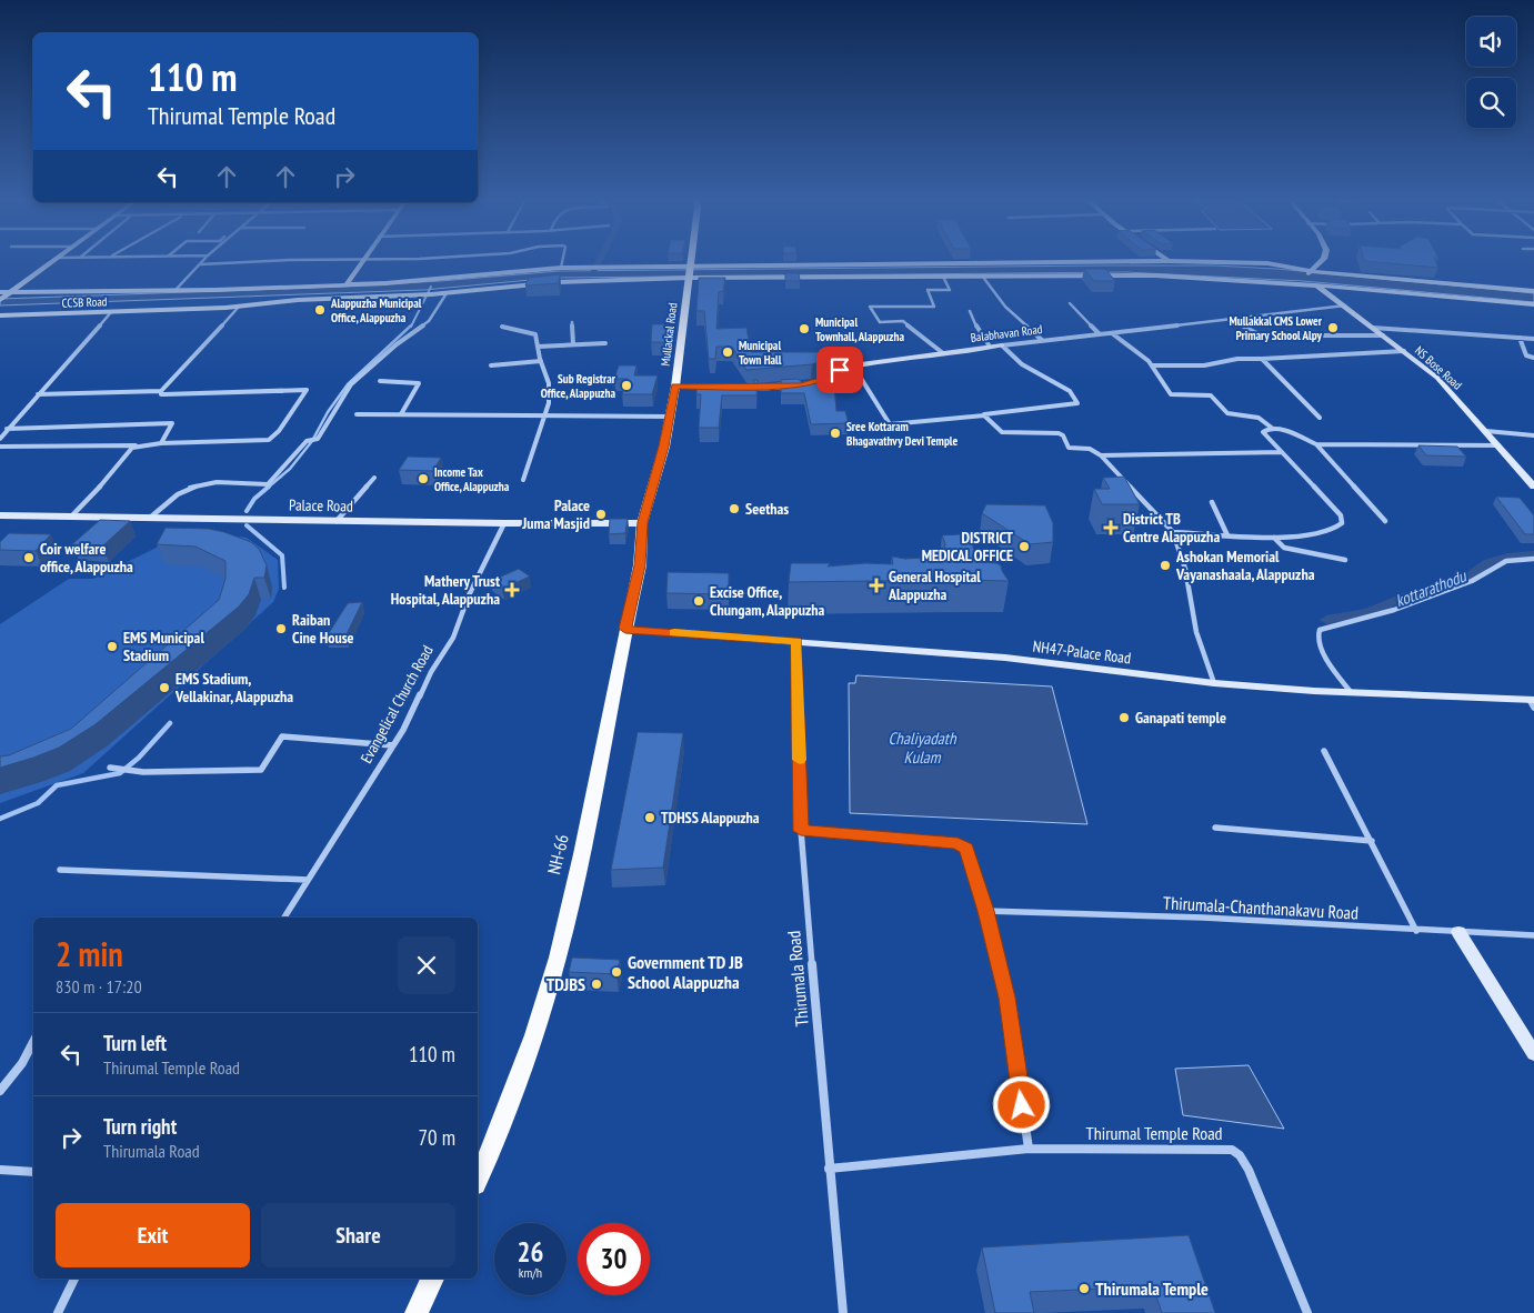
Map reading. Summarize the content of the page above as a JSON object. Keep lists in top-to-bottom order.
{
  "streets": {
    "main road": [
      "CCSB Road",
      "Balabhavan Road",
      "Mullackal Road",
      "NS Bose Road",
      "Palace Road",
      "NH47-Palace Road",
      "NH-66"
    ],
    "street": [
      "Evangelical Church Road",
      "Thirumala-Chanthanakavu Road",
      "Thirumala Road",
      "Thirumal Temple Road"
    ]
  },
  "crossings": [
    ["CCSB Road", "Mullackal Road"],
    ["CCSB Road", "NS Bose Road"],
    ["Balabhavan Road", "NS Bose Road"],
    ["Mullackal Road", "Palace Road"],
    ["Mullackal Road", "NH-66"],
    ["Palace Road", "Evangelical Church Road"],
    ["Palace Road", "NH-66"],
    ["NH47-Palace Road", "NH-66"],
    ["NH47-Palace Road", "Thirumala Road"],
    ["Thirumala Road", "Thirumal Temple Road"]
  ],
  "water": ["kottarathodu", "Chaliyadath Kulam"],
  "places": {
    "other": [
      "Alappuzha Municipal Office, Alappuzha",
      "Mullakkal CMS Lower Primary School Alpy",
      "Municipal Townhall, Alappuzha",
      "Municipal Town Hall",
      "Sub Registrar Office, Alappuzha",
      "Sree Kottaram Bhagavathvy Devi Temple",
      "Income Tax Office, Alappuzha",
      "Seethas",
      "Palace Juma Masjid",
      "DISTRICT MEDICAL OFFICE",
      "Coir welfare office, Alappuzha",
      "Ashokan Memorial Vayanashaala, Alappuzha",
      "Excise Office, Chungam, Alappuzha",
      "Raiban Cine House",
      "EMS Municipal Stadium",
      "EMS Stadium, Vellakinar, Alappuzha",
      "Ganapati temple",
      "TDHSS Alappuzha",
      "Government TD JB School Alappuzha",
      "TDJBS",
      "Thirumala Temple"
    ],
    "health": ["District TB Centre Alappuzha", "General Hospital Alappuzha", "Mathery Trust Hospital, Alappuzha"]
  },
  "page": {
    "turn": ["110 m", "Thirumal Temple Road"],
    "heading": ["2 min", "830 m · 17:20"],
    "list": [
      {
        "name": "Turn left",
        "note": "Thirumal Temple Road",
        "value": "110 m"
      },
      {
        "name": "Turn right",
        "note": "Thirumala Road",
        "value": "70 m"
      }
    ],
    "buttons": ["Exit", "Share"],
    "speed": "26 km/h",
    "limit": "30"
  }
}
